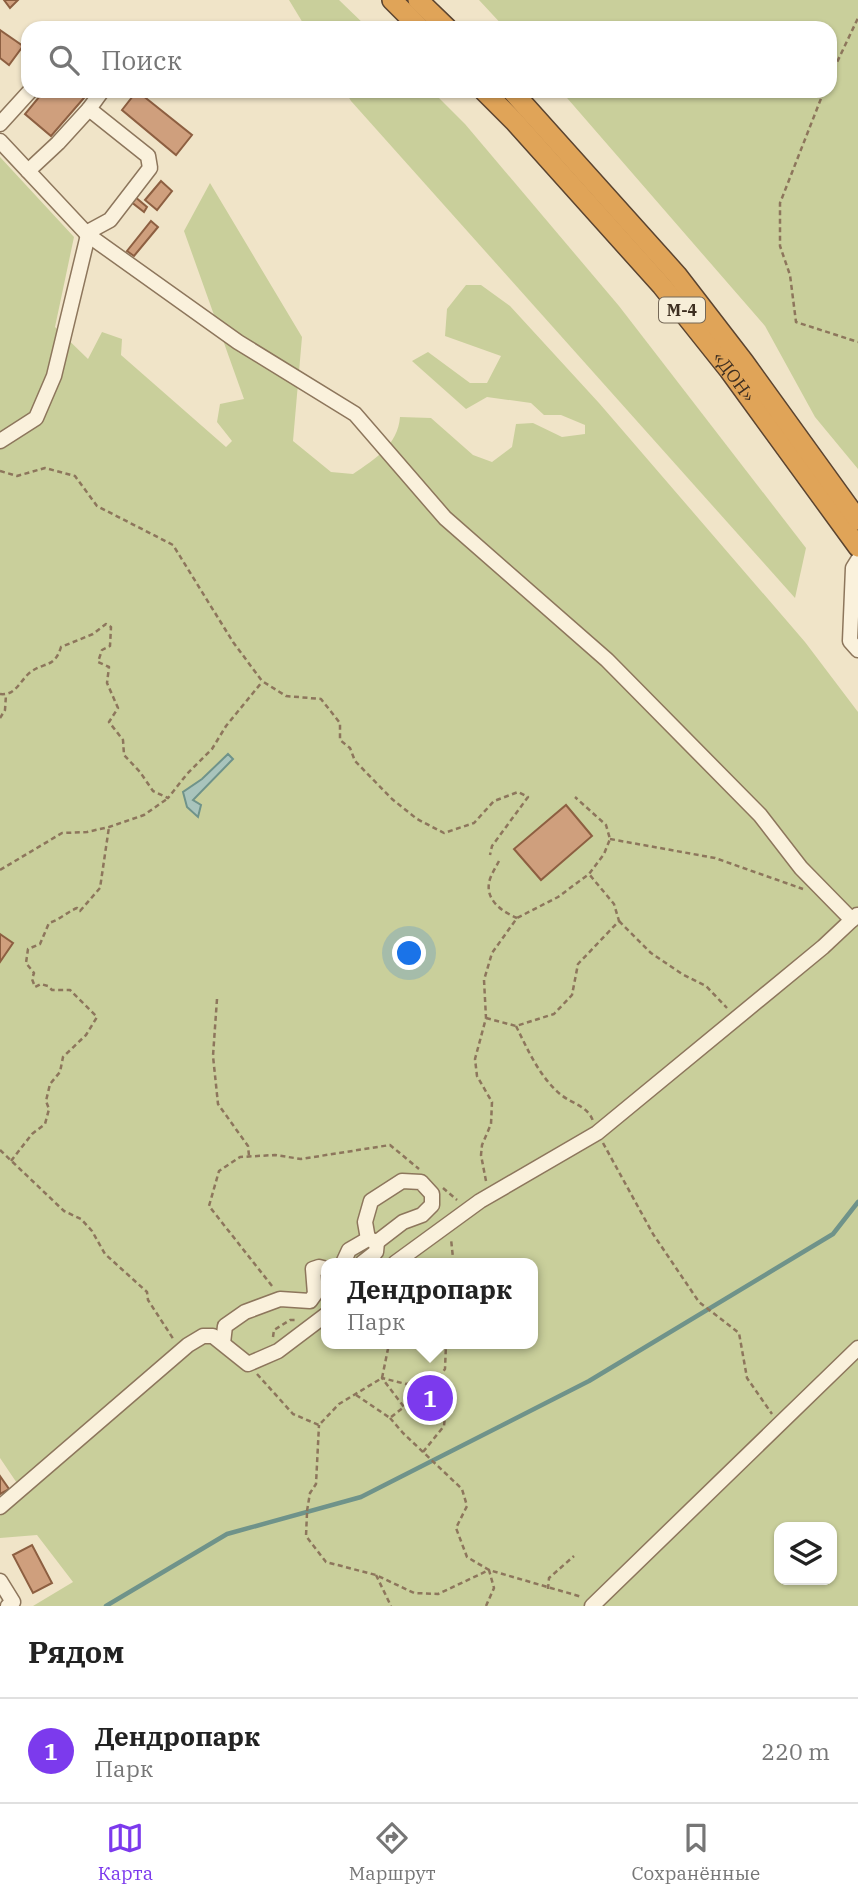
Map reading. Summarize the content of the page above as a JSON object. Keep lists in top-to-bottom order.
{
  "streets": {
    "highway": ["М-4", "«ДОН»"]
  },
  "page": {
    "search": "Поиск",
    "popup": ["Дендропарк", "Парк"],
    "pins": "1",
    "heading": "Рядом",
    "list": [
      {
        "mark": "1",
        "name": "Дендропарк",
        "note": "Парк",
        "value": "220 m"
      }
    ],
    "nav": ["Карта", "Маршрут", "Сохранённые"]
  }
}
